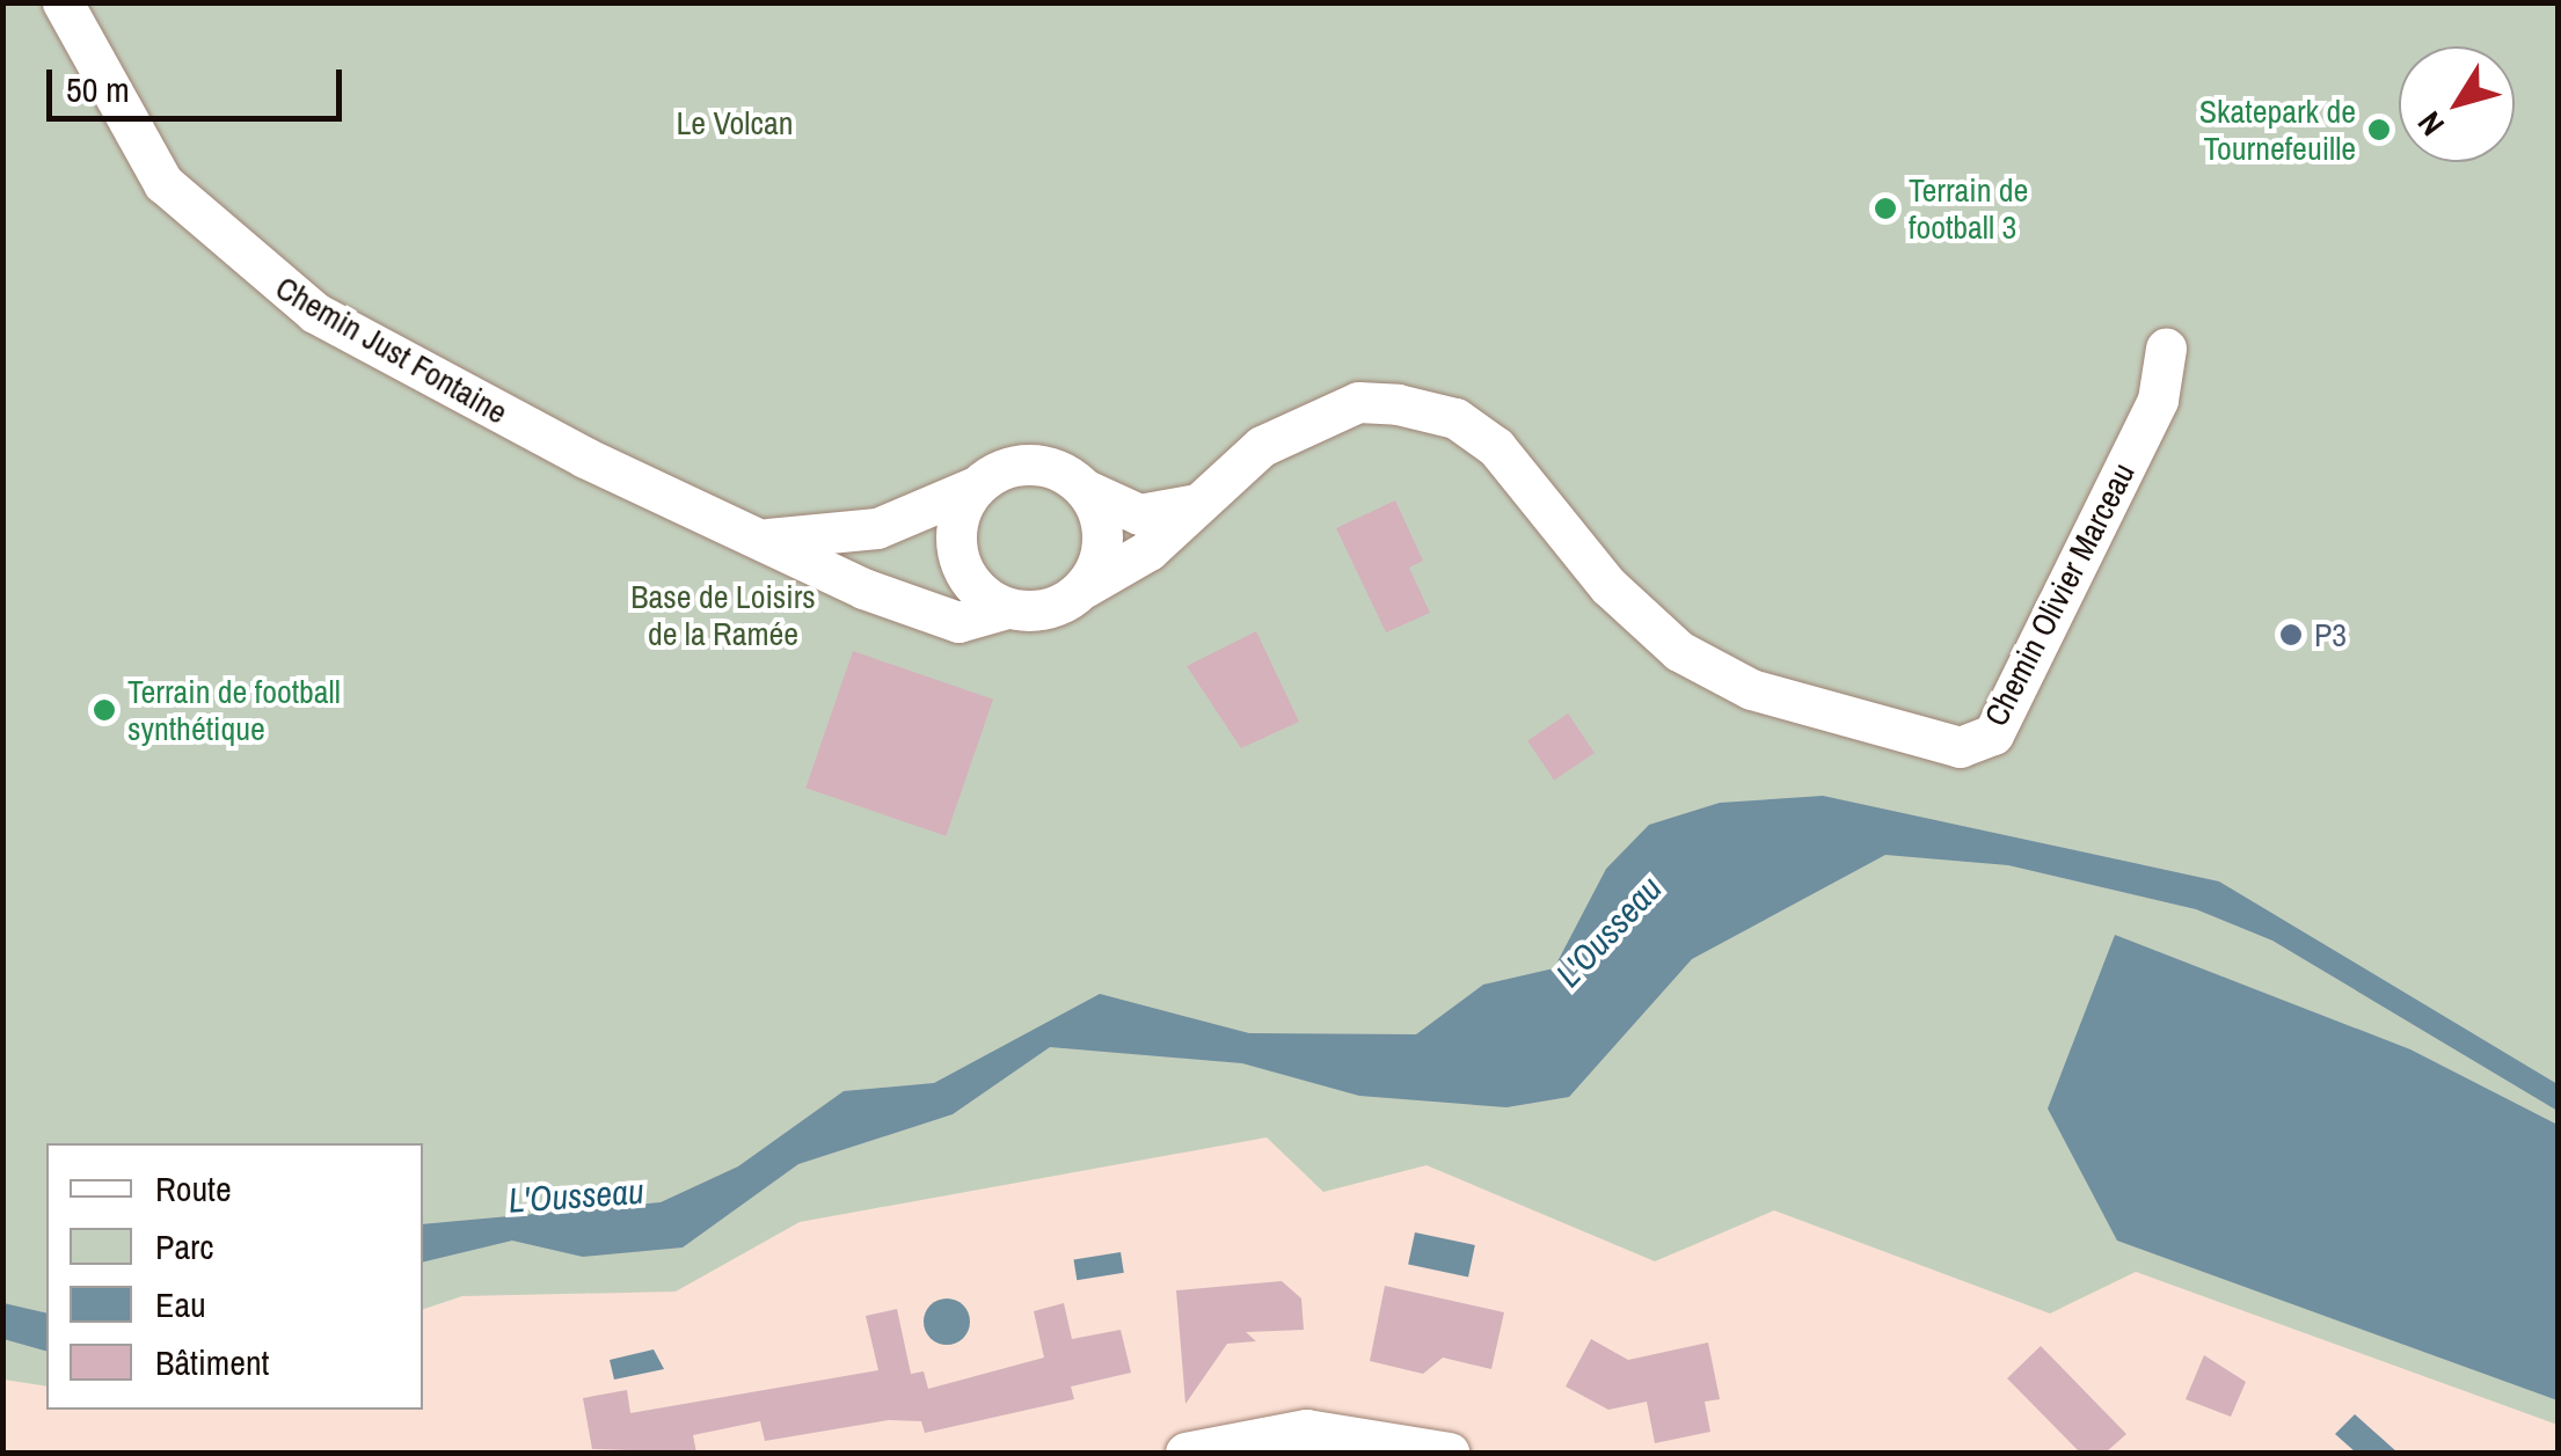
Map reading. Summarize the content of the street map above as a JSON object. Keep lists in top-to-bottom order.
{
  "streets": {
    "street": ["Chemin Just Fontaine", "Chemin Olivier Marceau"]
  },
  "crossings": [
    ["Chemin Just Fontaine", "Chemin Olivier Marceau"]
  ],
  "water": ["L'Ousseau"],
  "parks": ["Le Volcan", "Base de Loisirs de la Ramée"],
  "places": [
    "Skatepark de Tournefeuille",
    "Terrain de football 3",
    "P3",
    "Terrain de football synthétique"
  ],
  "legend": [
    "Route",
    "Parc",
    "Eau",
    "Bâtiment"
  ],
  "scale_bar": "50 m",
  "north": "bottom left"
}
